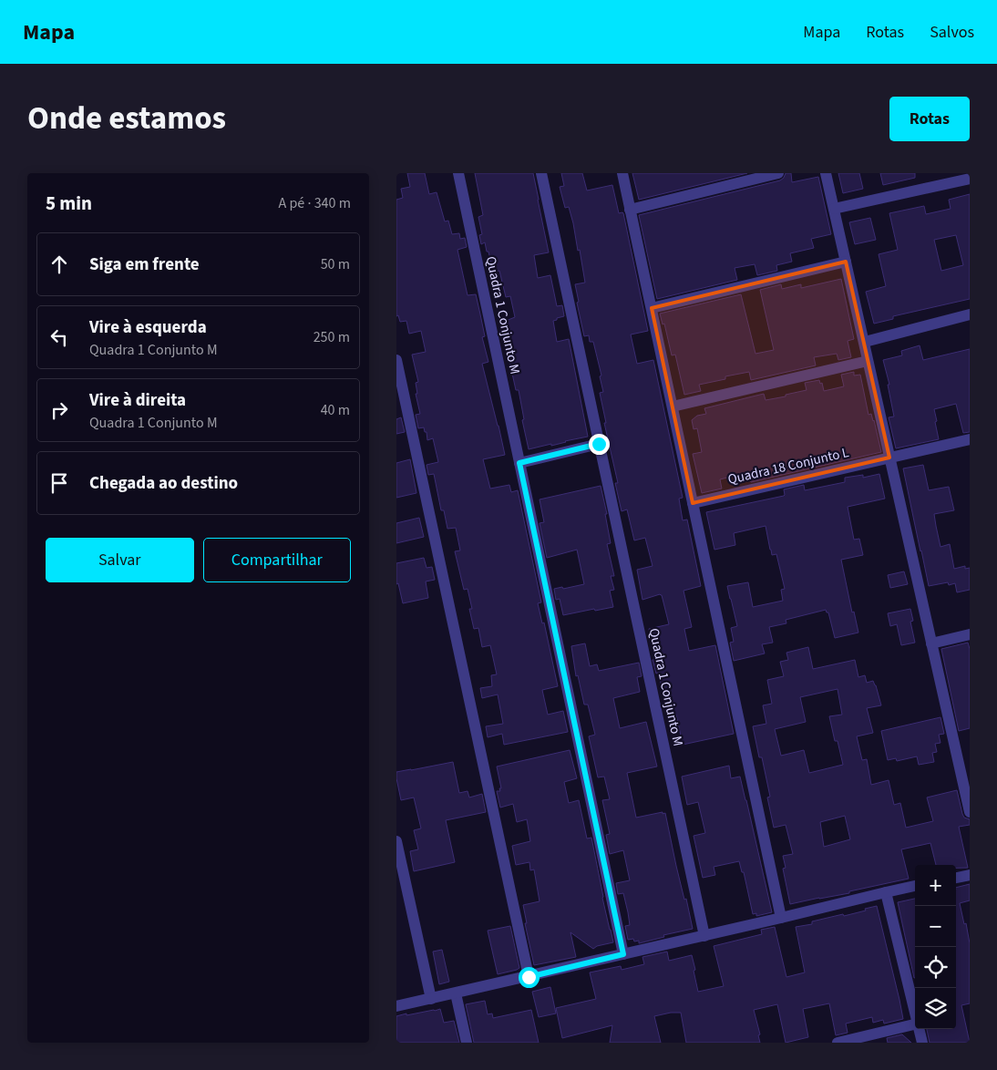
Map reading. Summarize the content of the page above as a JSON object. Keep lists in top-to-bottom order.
{
  "streets": {
    "street": ["Quadra 1 Conjunto M", "Quadra 18 Conjunto L"]
  },
  "page": {
    "header": "Mapa",
    "nav": ["Mapa", "Rotas", "Salvos"],
    "title": "Onde estamos",
    "buttons": [
      "Rotas",
      ["Salvar", "Compartilhar"]
    ],
    "heading": ["5 min", "A pé · 340 m"],
    "list": [
      ["Siga em frente", "50 m"],
      ["Vire à esquerda", "Quadra 1 Conjunto M", "250 m"],
      ["Vire à direita", "Quadra 1 Conjunto M", "40 m"],
      "Chegada ao destino"
    ],
    "map_buttons": ["+", "−"]
  }
}
